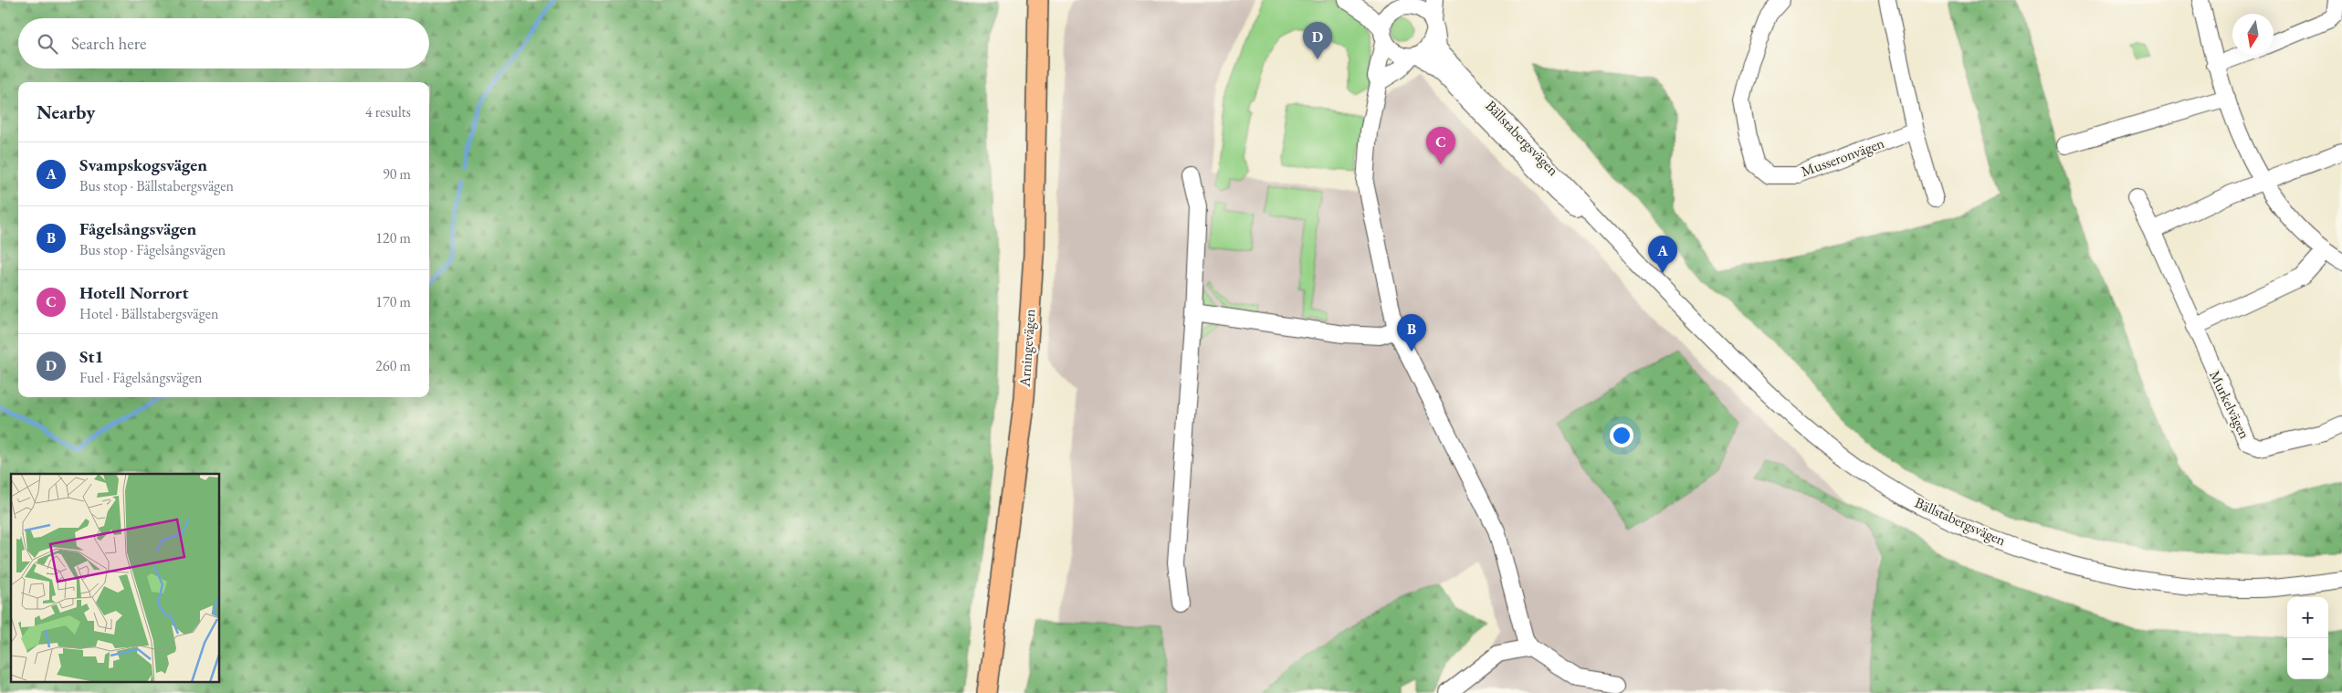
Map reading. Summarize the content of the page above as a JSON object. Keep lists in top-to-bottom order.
{
  "streets": {
    "main road": ["Arningevägen"],
    "street": ["Bällstabergsvägen", "Musseronvägen", "Murkelvägen"]
  },
  "north": "bottom",
  "page": {
    "search": "Search here",
    "pins": [
      "D",
      "C",
      "A",
      "B"
    ],
    "heading": ["Nearby", "4 results"],
    "list": [
      {
        "mark": "A",
        "name": "Svampskogsvägen",
        "note": "Bus stop · Bällstabergsvägen",
        "value": "90 m"
      },
      {
        "mark": "B",
        "name": "Fågelsångsvägen",
        "note": "Bus stop · Fågelsångsvägen",
        "value": "120 m"
      },
      {
        "mark": "C",
        "name": "Hotell Norrort",
        "note": "Hotel · Bällstabergsvägen",
        "value": "170 m"
      },
      {
        "mark": "D",
        "name": "St1",
        "note": "Fuel · Fågelsångsvägen",
        "value": "260 m"
      }
    ],
    "map_buttons": ["+", "−"]
  }
}
